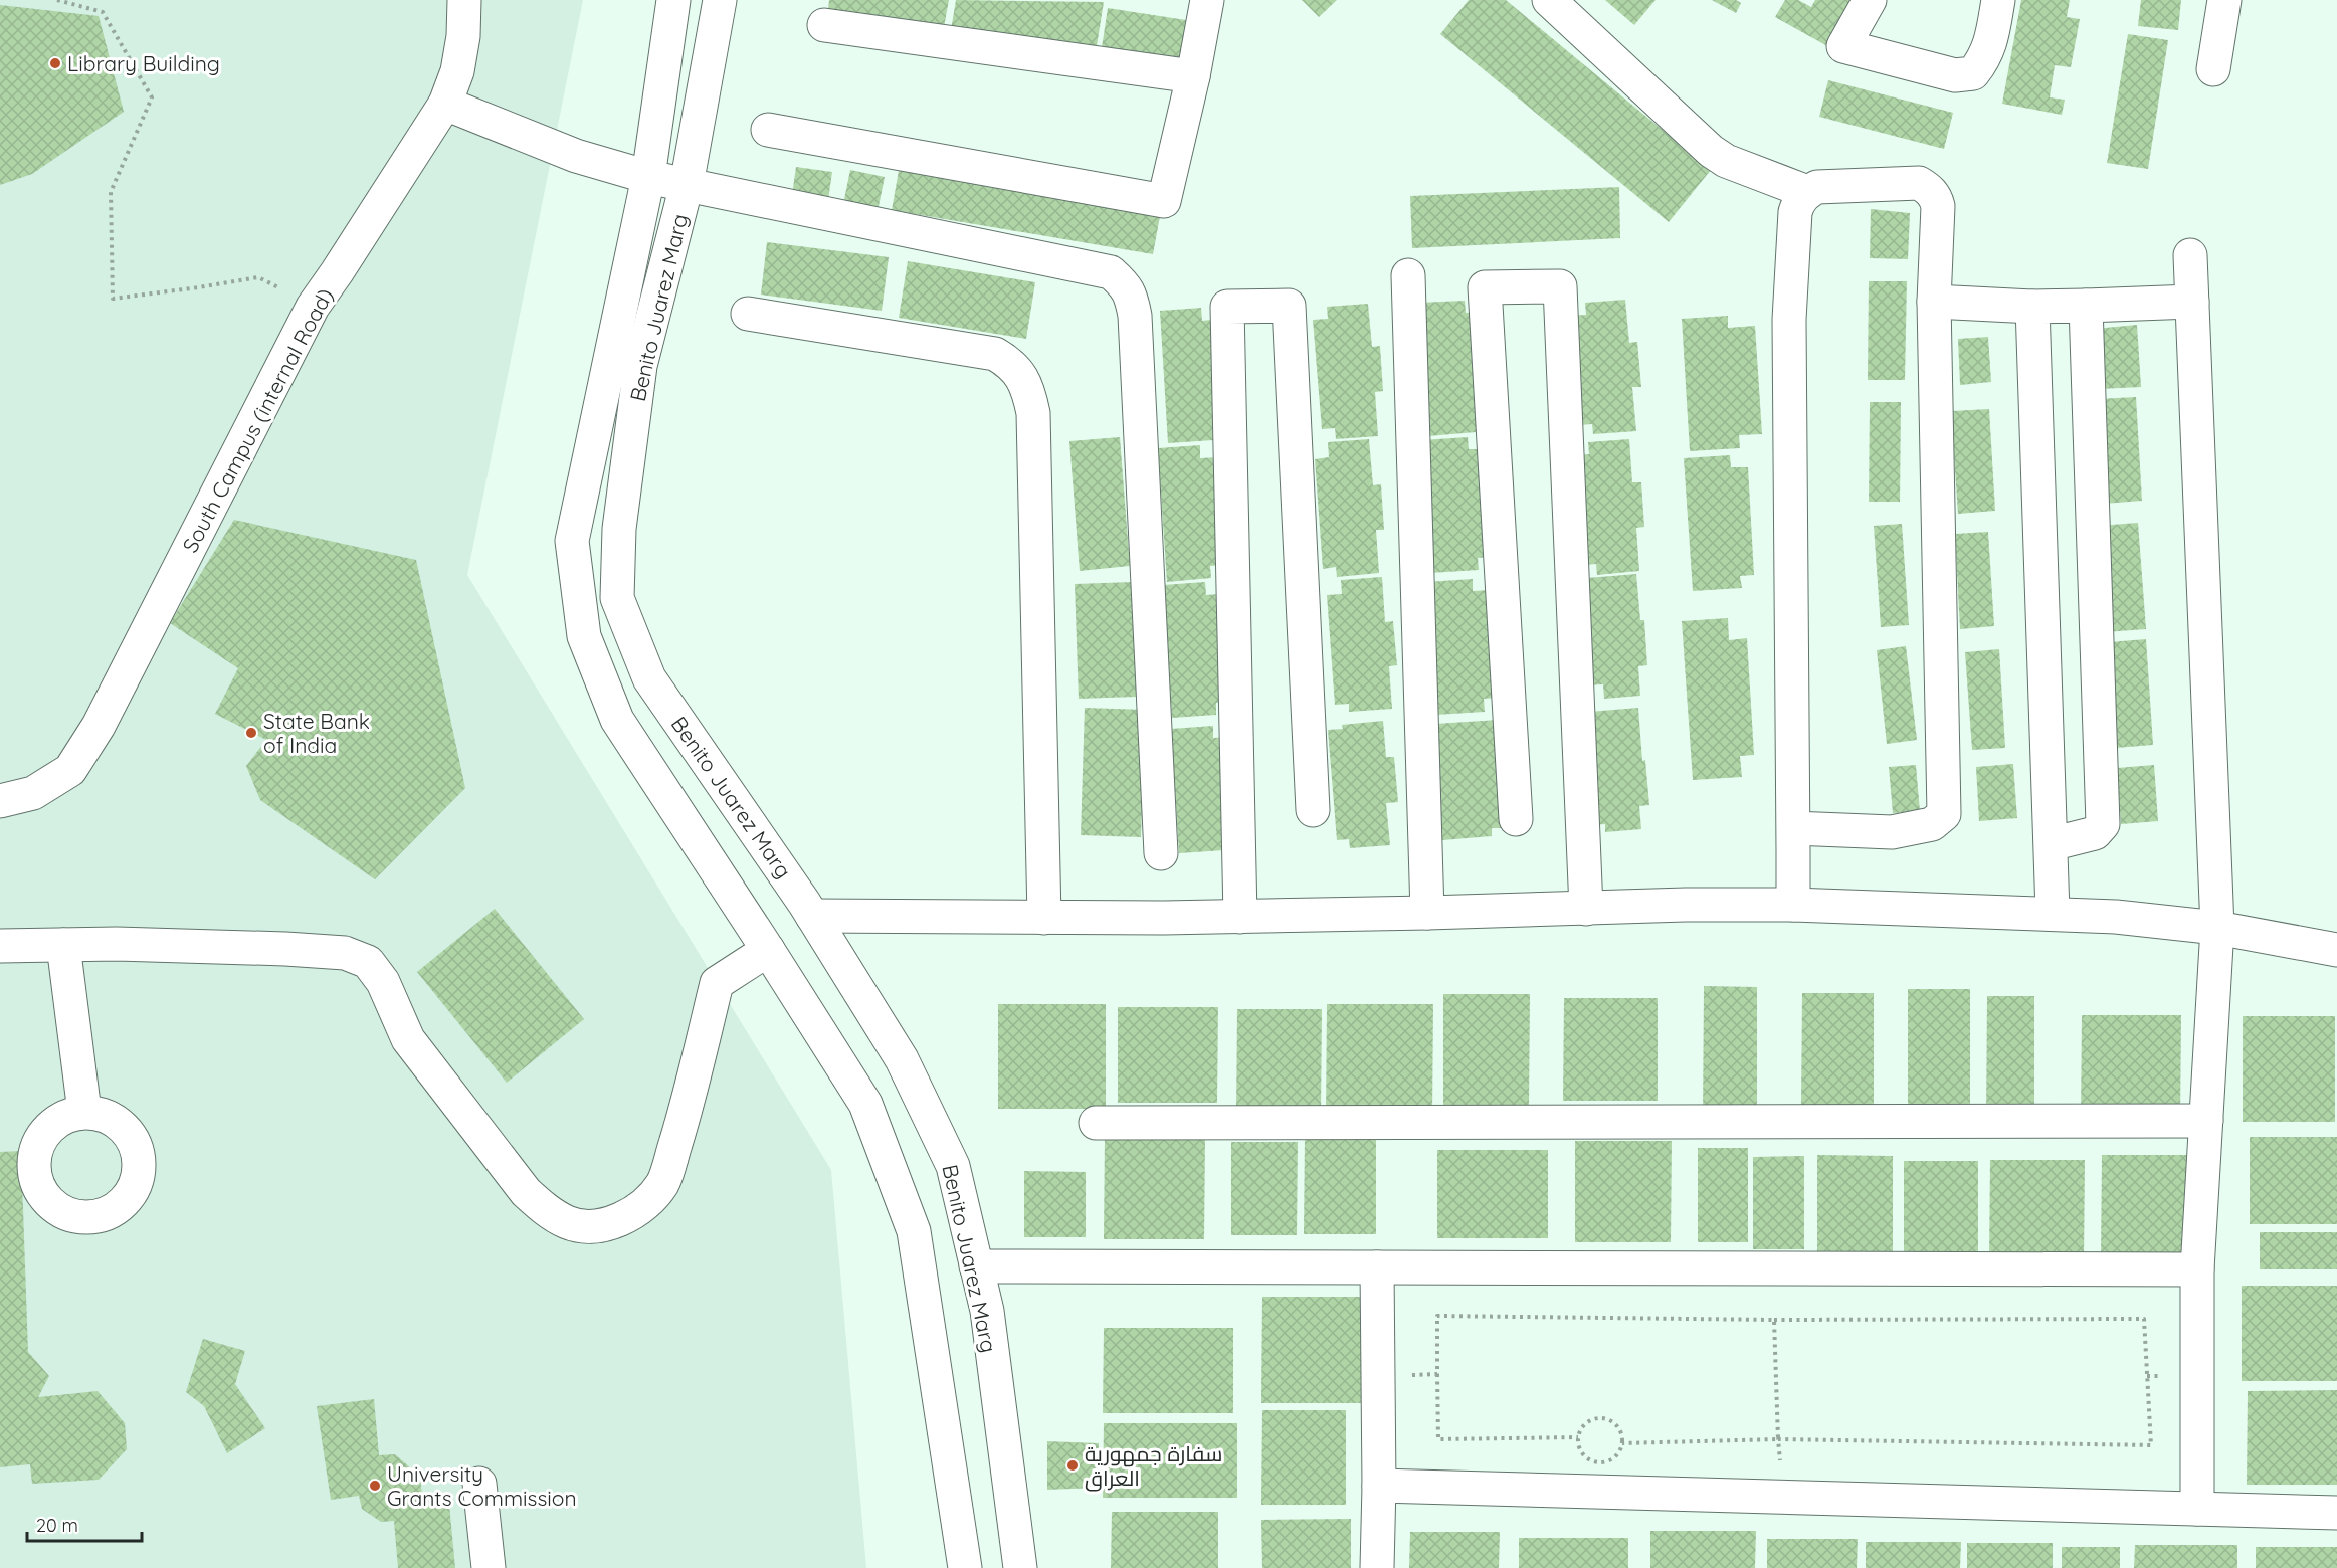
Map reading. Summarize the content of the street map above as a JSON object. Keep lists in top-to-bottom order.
{
  "streets": {
    "street": ["Benito Juarez Marg", "South Campus (internal Road)"]
  },
  "places": [
    "Library Building",
    "State Bank of India",
    "سفارة جمهورية العراق",
    "University Grants Commission"
  ],
  "scale_bar": "20 m"
}
